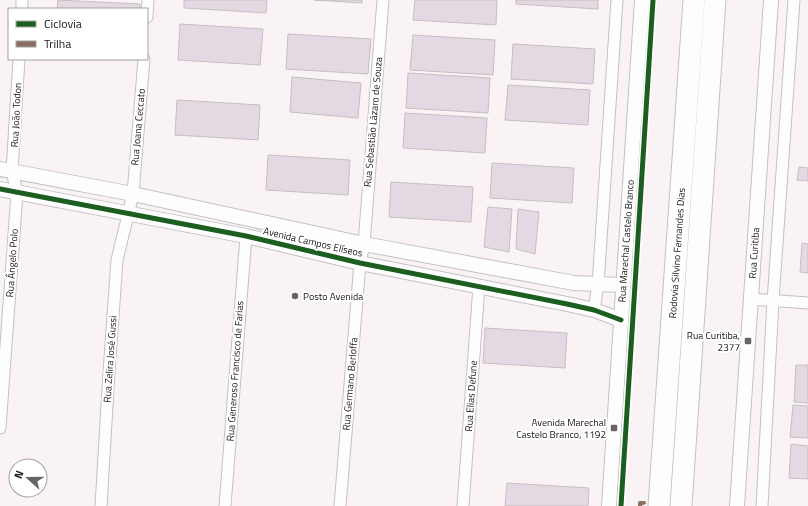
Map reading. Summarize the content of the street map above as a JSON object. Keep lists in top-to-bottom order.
{
  "streets": {
    "highway": ["Rodovia Silvino Fernandes Dias"],
    "street": [
      "Rua João Todon",
      "Rua Sebastião Lázaro de Souza",
      "Rua Joana Ceccato",
      "Rua Marechal Castelo Branco",
      "Avenida Campos Elíseos",
      "Rua Curitiba",
      "Rua Ângelo Polo",
      "Rua Zelira José Gussi",
      "Rua Generoso Francisco de Farias",
      "Rua Germano Berloffa",
      "Rua Elias Defune"
    ]
  },
  "crossings": [
    ["Rua João Todon", "Avenida Campos Elíseos"],
    ["Rua João Todon", "Rua Ângelo Polo"],
    ["Rua Sebastião Lázaro de Souza", "Avenida Campos Elíseos"],
    ["Rua Sebastião Lázaro de Souza", "Rua Germano Berloffa"],
    ["Rua Joana Ceccato", "Avenida Campos Elíseos"],
    ["Rua Joana Ceccato", "Rua Zelira José Gussi"],
    ["Rua Marechal Castelo Branco", "Avenida Campos Elíseos"],
    ["Avenida Campos Elíseos", "Rua Ângelo Polo"],
    ["Avenida Campos Elíseos", "Rua Zelira José Gussi"],
    ["Avenida Campos Elíseos", "Rua Generoso Francisco de Farias"],
    ["Avenida Campos Elíseos", "Rua Germano Berloffa"],
    ["Avenida Campos Elíseos", "Rua Elias Defune"]
  ],
  "places": {
    "other": ["Posto Avenida"],
    "transit": ["Rua Curitiba, 2377", "Avenida Marechal Castelo Branco, 1192"]
  },
  "legend": ["Ciclovia", "Trilha"],
  "north": "left"
}
